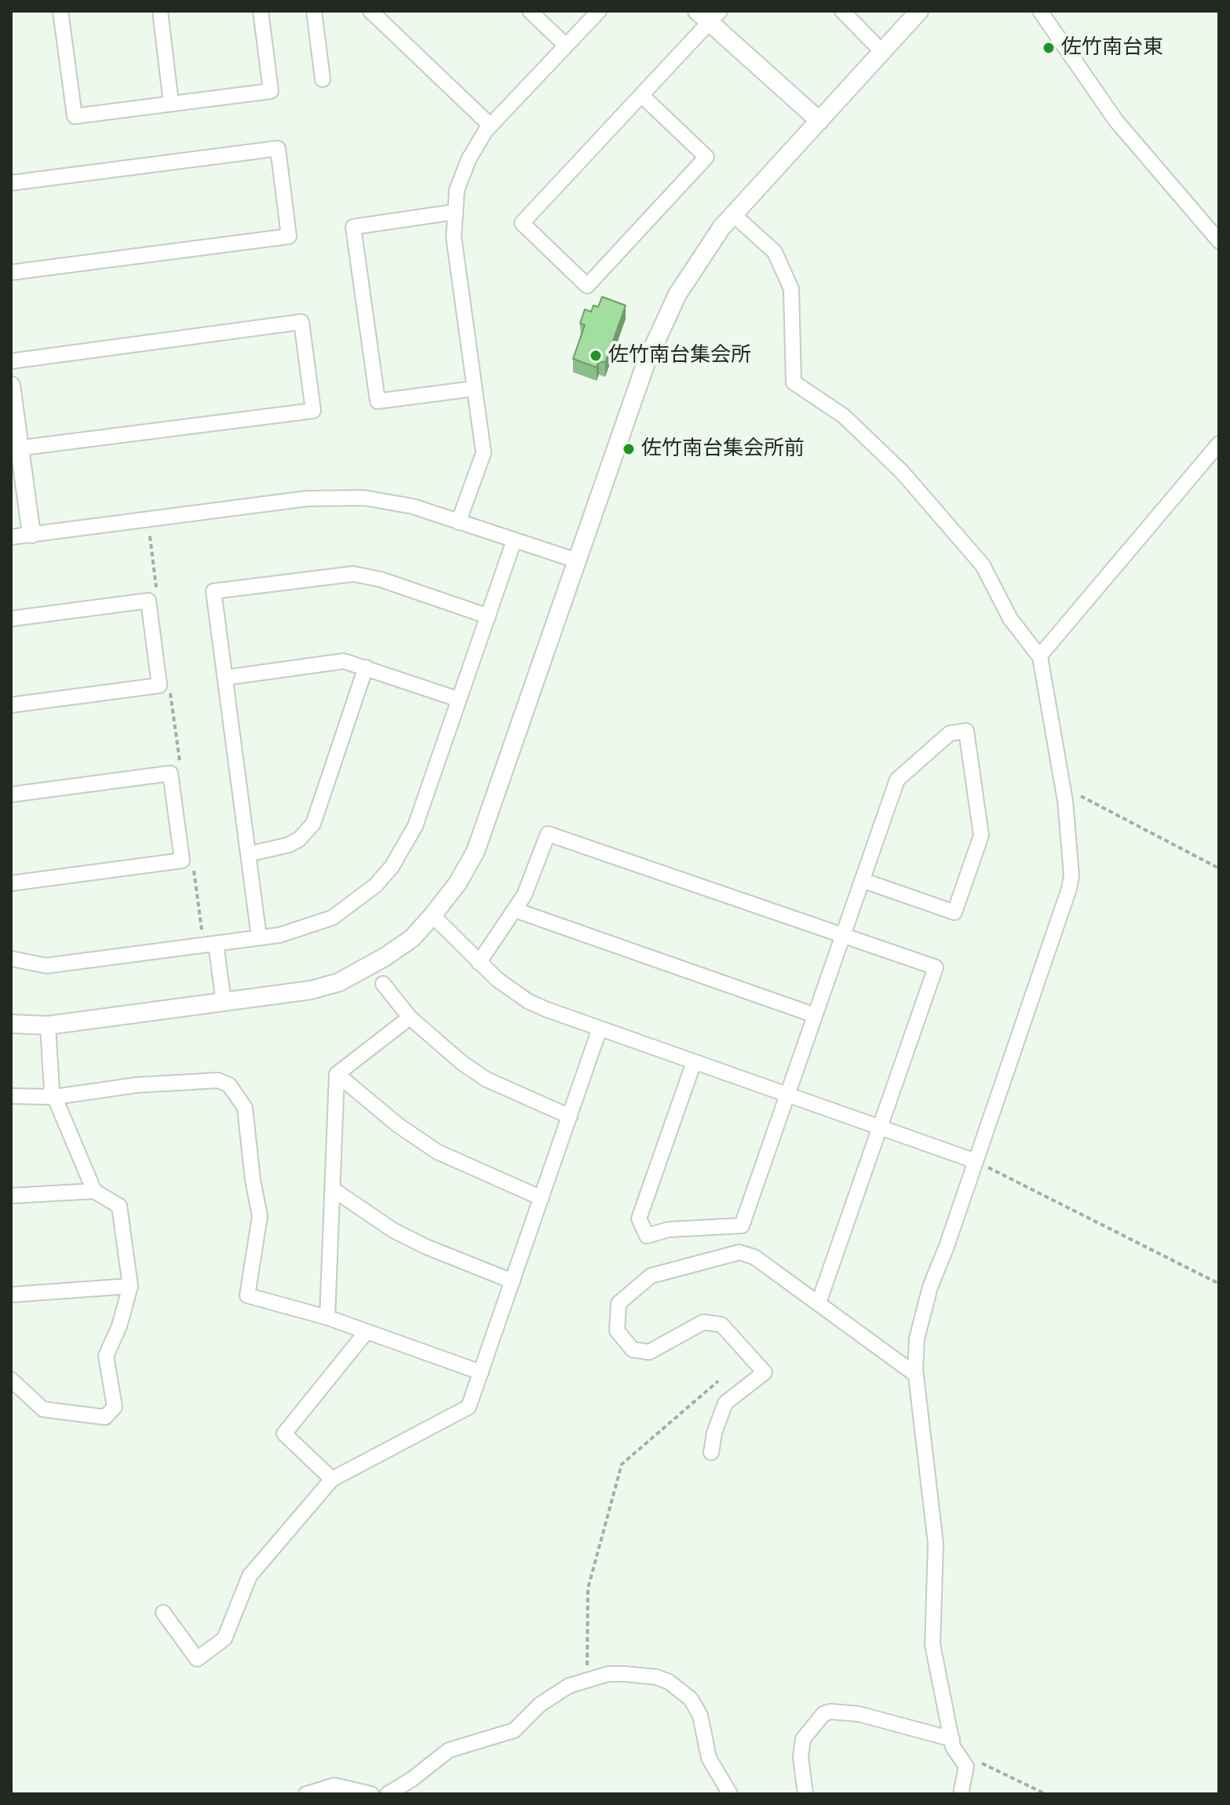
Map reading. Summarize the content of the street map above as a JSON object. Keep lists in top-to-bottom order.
{
  "places": ["佐竹南台東", "佐竹南台集会所", "佐竹南台集会所前"]
}
